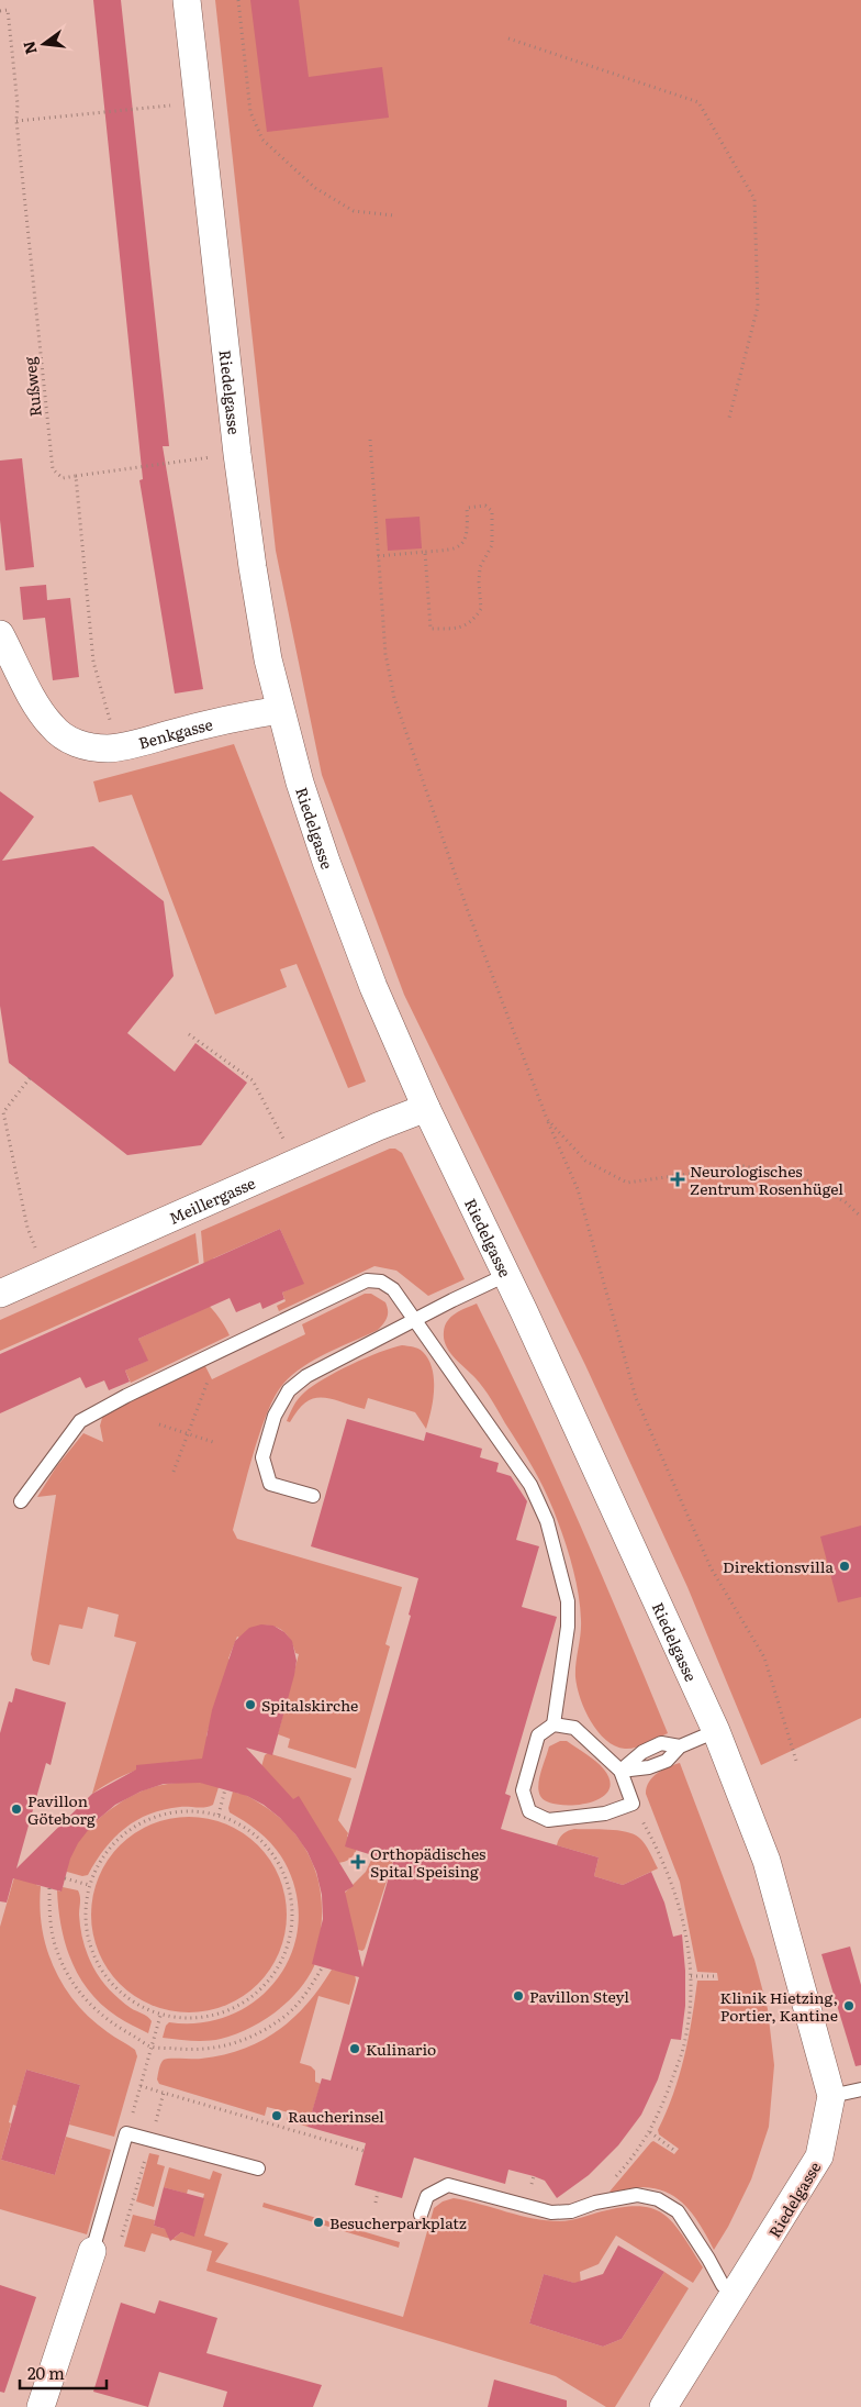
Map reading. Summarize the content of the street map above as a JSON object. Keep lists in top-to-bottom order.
{
  "streets": {
    "street": ["Riedelgasse", "Benkgasse", "Meillergasse"],
    "path": ["Rußweg"]
  },
  "crossings": [
    ["Riedelgasse", "Benkgasse"],
    ["Riedelgasse", "Meillergasse"]
  ],
  "places": {
    "health": ["Neurologisches Zentrum Rosenhügel", "Orthopädisches Spital Speising"],
    "other": [
      "Direktionsvilla",
      "Spitalskirche",
      "Pavillon Göteborg",
      "Pavillon Steyl",
      "Klinik Hietzing, Portier, Kantine",
      "Kulinario",
      "Raucherinsel",
      "Besucherparkplatz"
    ]
  },
  "scale_bar": "20 m",
  "north": "left"
}
